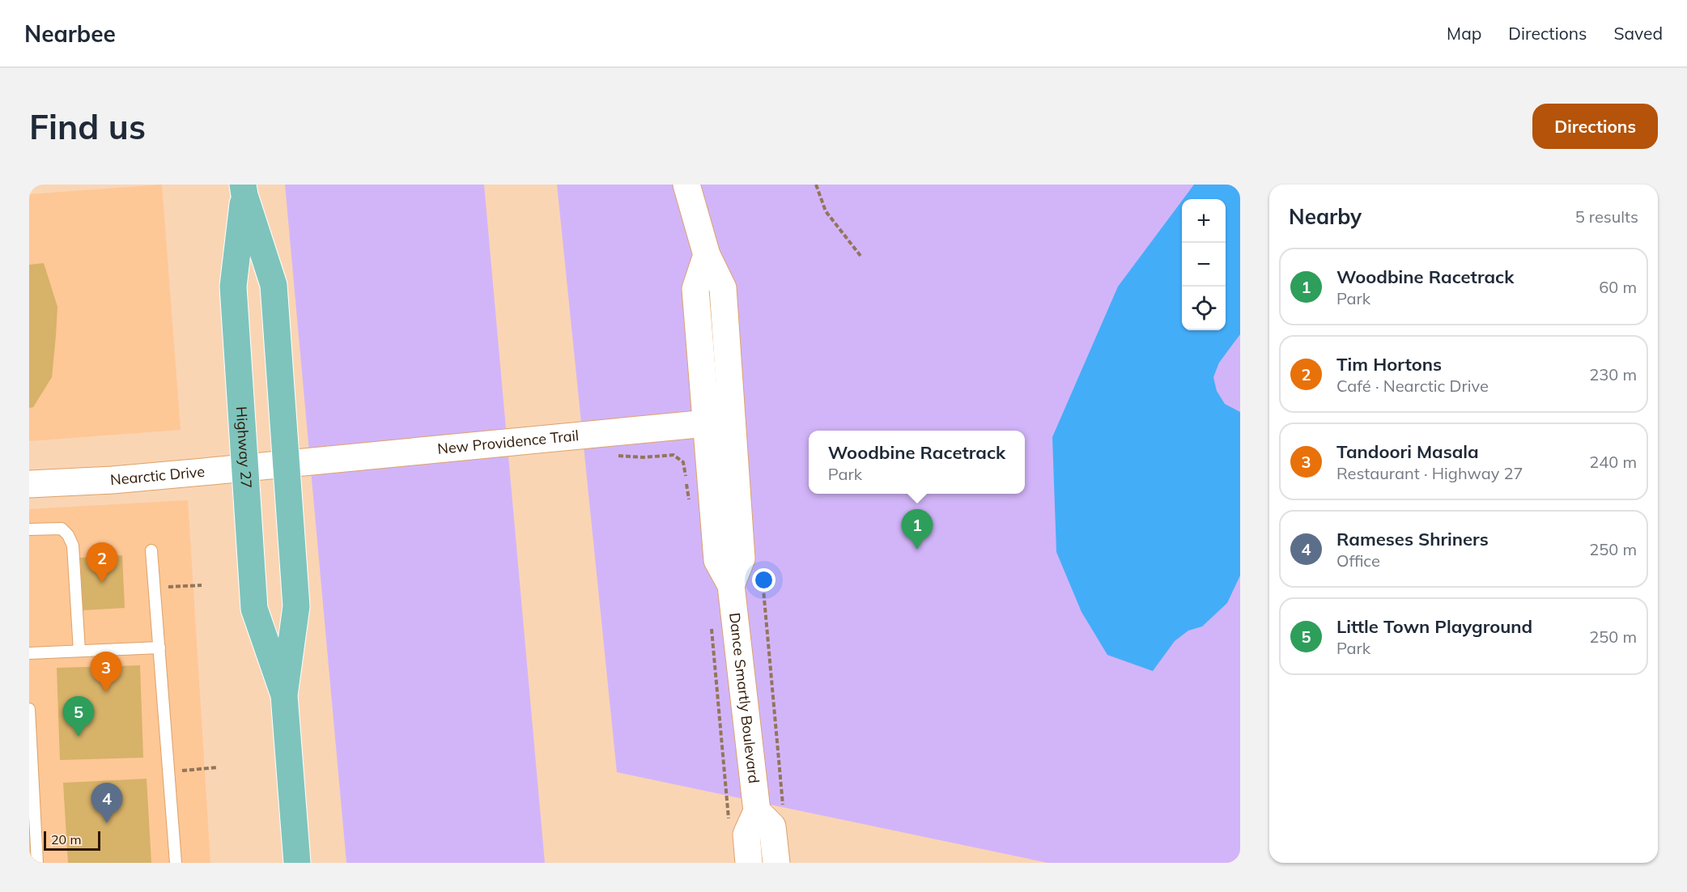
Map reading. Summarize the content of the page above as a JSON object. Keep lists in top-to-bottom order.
{
  "streets": {
    "main road": ["Highway 27"],
    "street": ["New Providence Trail", "Nearctic Drive", "Dance Smartly Boulevard"]
  },
  "crossings": [
    ["New Providence Trail", "Highway 27"],
    ["New Providence Trail", "Nearctic Drive"],
    ["New Providence Trail", "Dance Smartly Boulevard"],
    ["Highway 27", "Nearctic Drive"]
  ],
  "scale_bar": "20 m",
  "page": {
    "header": "Nearbee",
    "nav": ["Map", "Directions", "Saved"],
    "buttons": "Directions",
    "title": "Find us",
    "heading": ["Nearby", "5 results"],
    "map_buttons": ["+", "−"],
    "list": [
      {
        "mark": "1",
        "name": "Woodbine Racetrack",
        "note": "Park",
        "value": "60 m"
      },
      {
        "mark": "2",
        "name": "Tim Hortons",
        "note": "Café · Nearctic Drive",
        "value": "230 m"
      },
      {
        "mark": "3",
        "name": "Tandoori Masala",
        "note": "Restaurant · Highway 27",
        "value": "240 m"
      },
      {
        "mark": "4",
        "name": "Rameses Shriners",
        "note": "Office",
        "value": "250 m"
      },
      {
        "mark": "5",
        "name": "Little Town Playground",
        "note": "Park",
        "value": "250 m"
      }
    ],
    "popup": ["Woodbine Racetrack", "Park"],
    "pins": [
      "1",
      "2",
      "3",
      "5",
      "4"
    ],
    "scale": "20 m"
  }
}
